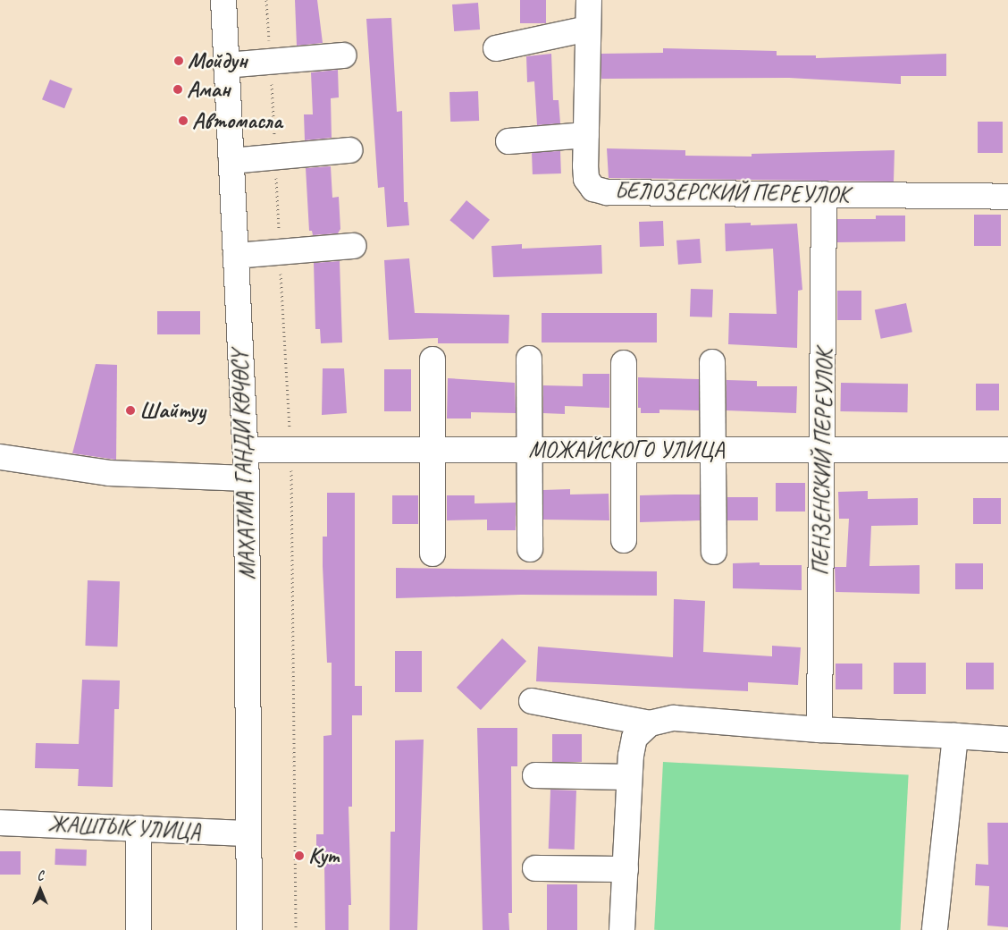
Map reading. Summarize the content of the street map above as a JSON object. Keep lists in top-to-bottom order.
{
  "streets": {
    "street": [
      "БЕЛОЗЕРСКИЙ ПЕРЕУЛОК",
      "МОЖАЙСКОГО УЛИЦА",
      "ПЕНЗЕНСКИЙ ПЕРЕУЛОК",
      "МАХАТМА ГАНДИ КӨЧӨСҮ",
      "ЖАШТЫК УЛИЦА"
    ]
  },
  "crossings": [
    ["БЕЛОЗЕРСКИЙ ПЕРЕУЛОК", "ПЕНЗЕНСКИЙ ПЕРЕУЛОК"],
    ["МОЖАЙСКОГО УЛИЦА", "ПЕНЗЕНСКИЙ ПЕРЕУЛОК"],
    ["МОЖАЙСКОГО УЛИЦА", "МАХАТМА ГАНДИ КӨЧӨСҮ"],
    ["МАХАТМА ГАНДИ КӨЧӨСҮ", "ЖАШТЫК УЛИЦА"]
  ],
  "places": [
    "Мойдун",
    "Аман",
    "Автомасла",
    "Шайтуу",
    "Кут"
  ],
  "north": "top"
}
